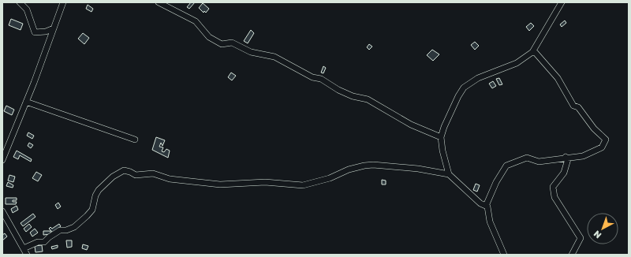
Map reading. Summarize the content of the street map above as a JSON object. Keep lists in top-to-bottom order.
{
  "north": "bottom left"
}
